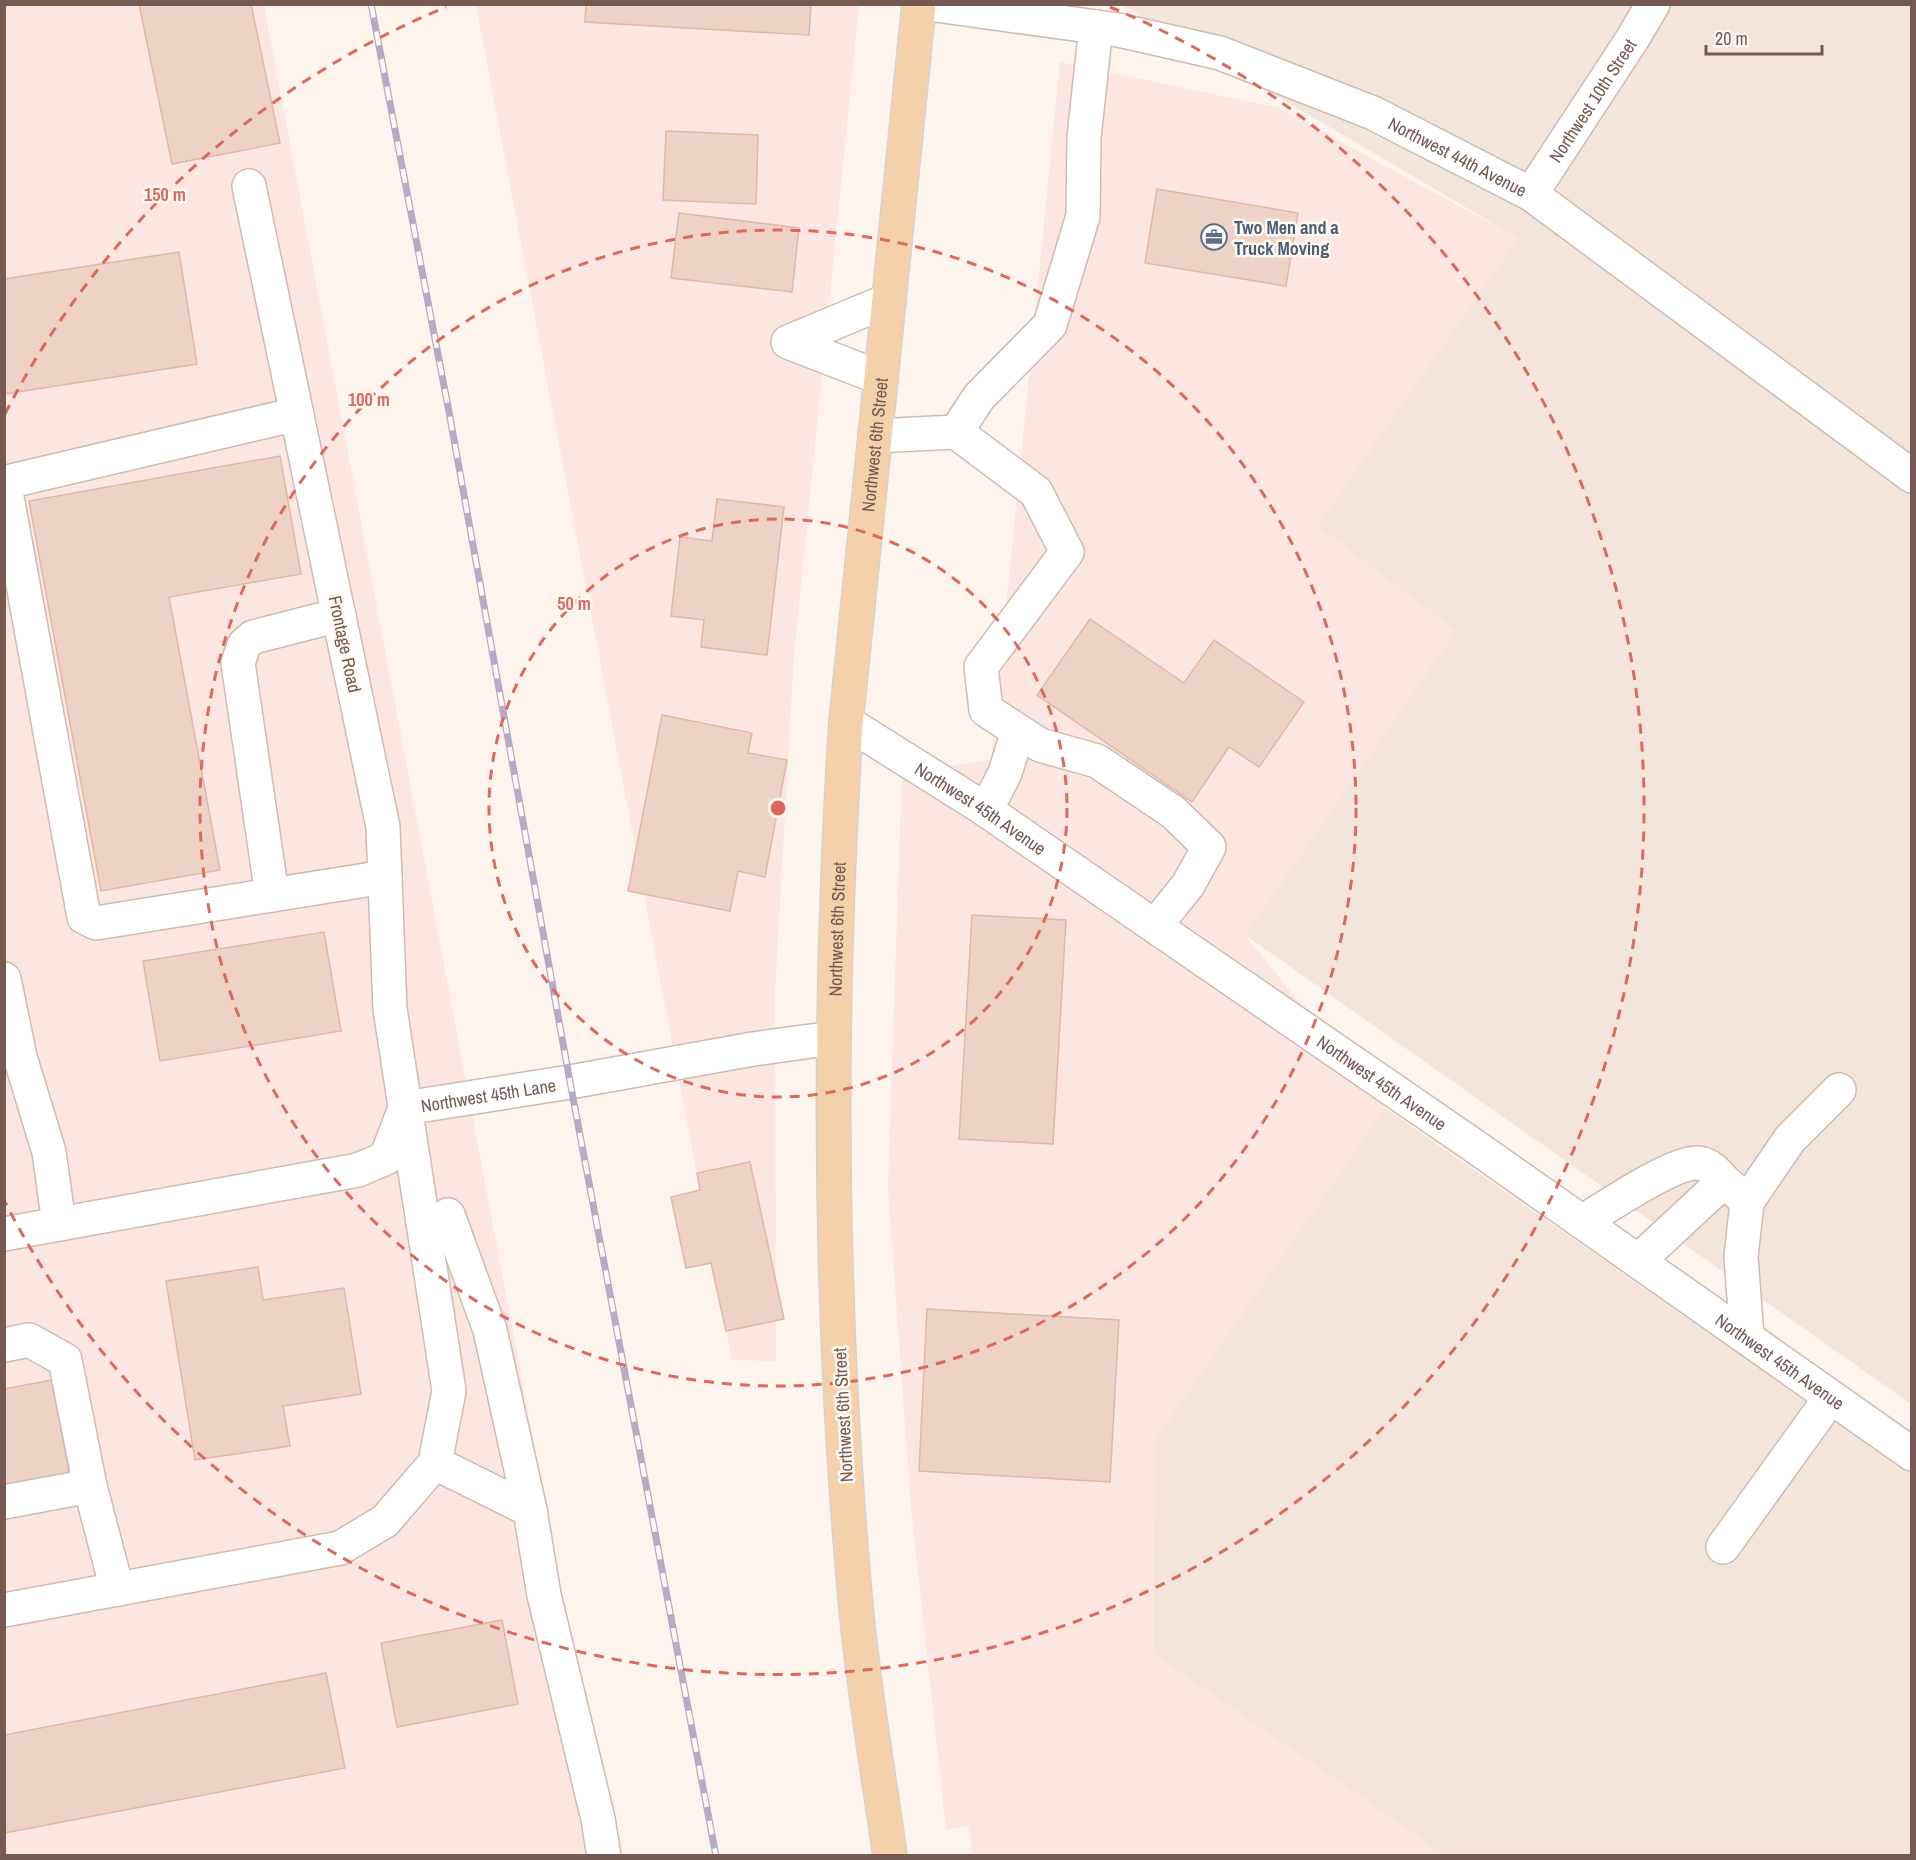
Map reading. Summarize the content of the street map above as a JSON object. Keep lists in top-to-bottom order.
{
  "streets": {
    "main road": ["Northwest 6th Street"],
    "street": [
      "Northwest 10th Street",
      "Northwest 44th Avenue",
      "Frontage Road",
      "Northwest 45th Avenue",
      "Northwest 45th Lane"
    ]
  },
  "crossings": [
    ["Northwest 10th Street", "Northwest 44th Avenue"],
    ["Northwest 6th Street", "Northwest 45th Avenue"],
    ["Northwest 6th Street", "Northwest 45th Lane"],
    ["Frontage Road", "Northwest 45th Lane"]
  ],
  "places": {
    "office": ["Two Men and a Truck Moving"]
  },
  "scale_bar": "20 m",
  "rings": ["150 m", "100 m", "50 m"]
}
